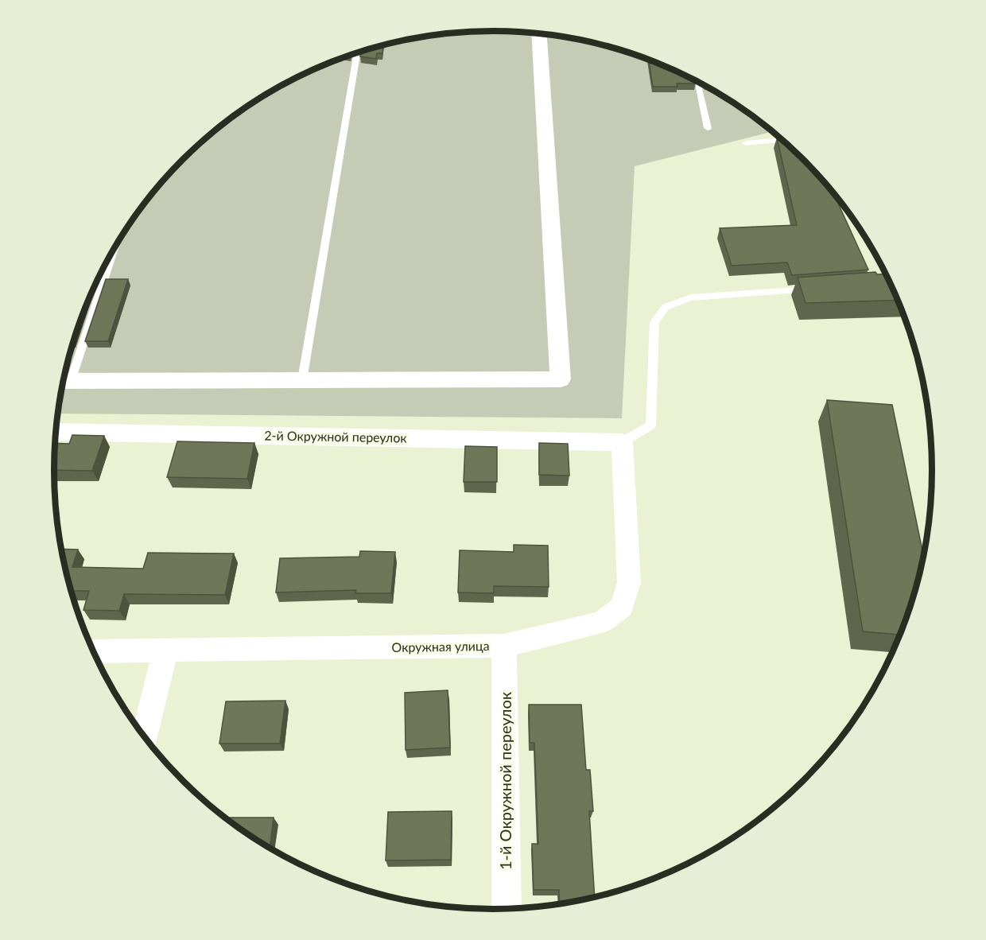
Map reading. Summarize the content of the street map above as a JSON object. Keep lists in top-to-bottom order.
{
  "streets": {
    "street": ["2-й Окружной переулок", "Окружная улица", "1-й Окружной переулок"]
  },
  "crossings": [
    ["2-й Окружной переулок", "Окружная улица"],
    ["Окружная улица", "1-й Окружной переулок"]
  ]
}
